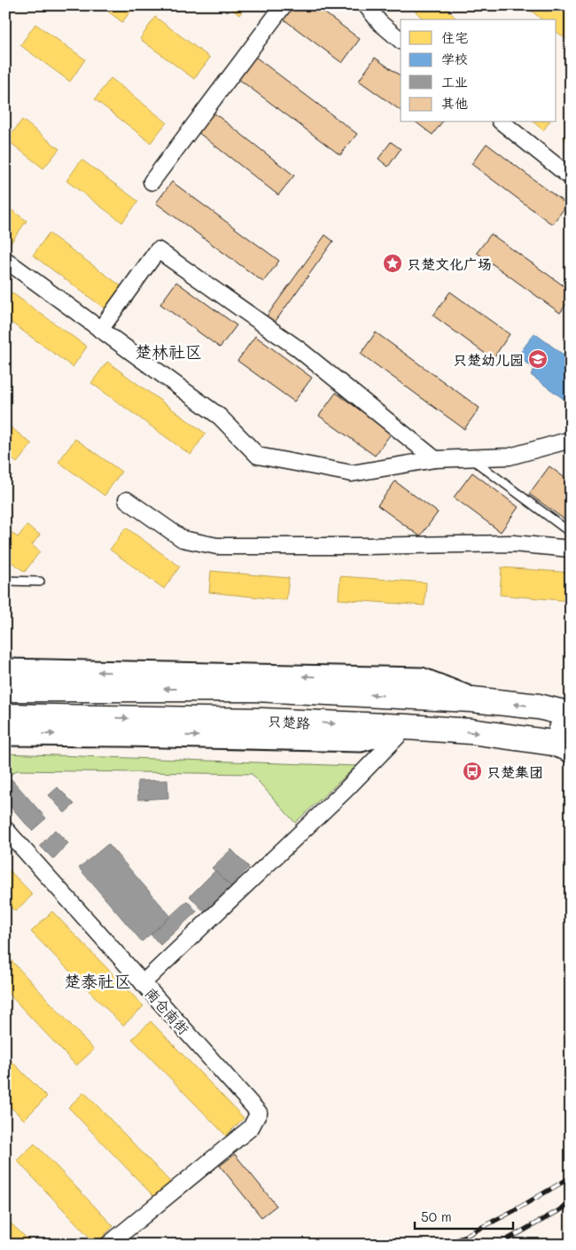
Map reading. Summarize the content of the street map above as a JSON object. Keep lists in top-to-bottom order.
{
  "streets": {
    "highway": ["只楚路"],
    "street": ["南仓南街"]
  },
  "districts": ["楚林社区", "楚泰社区"],
  "places": {
    "place": ["只楚文化广场"],
    "school or university": ["只楚幼儿园"],
    "bus stop": ["只楚集团"]
  },
  "legend": [
    "住宅",
    "学校",
    "工业",
    "其他"
  ],
  "scale_bar": "50 m"
}
